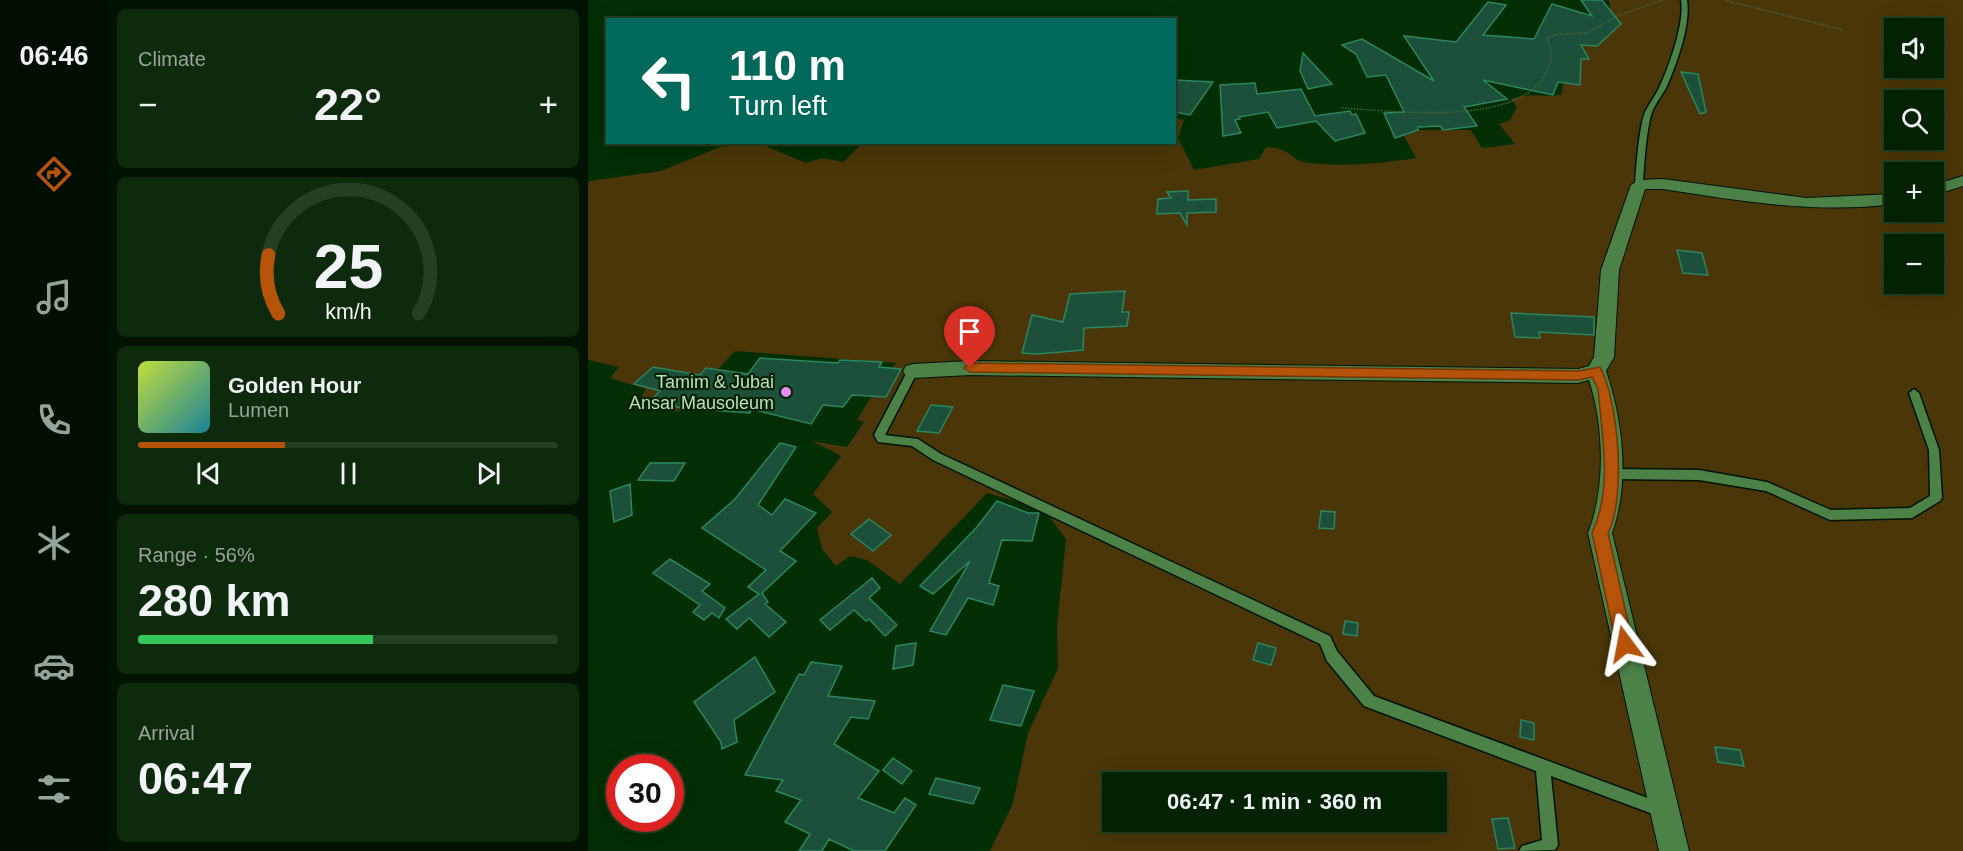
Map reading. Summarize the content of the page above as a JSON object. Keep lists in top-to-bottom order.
{
  "places": ["Tamim & Jubai Ansar Mausoleum"],
  "page": {
    "tabs": "06:46",
    "tile": [
      "Climate",
      ["Range · 56%", "280 km"],
      ["Arrival", "06:47"]
    ],
    "map_buttons": ["+", "−"],
    "turn": ["110 m", "Turn left"],
    "heat": ["−", "22°", "+"],
    "song": ["Golden Hour", "Lumen"],
    "limit": "30",
    "trip": "06:47 · 1 min · 360 m",
    "gauge": ["25", "km/h"]
  }
}
